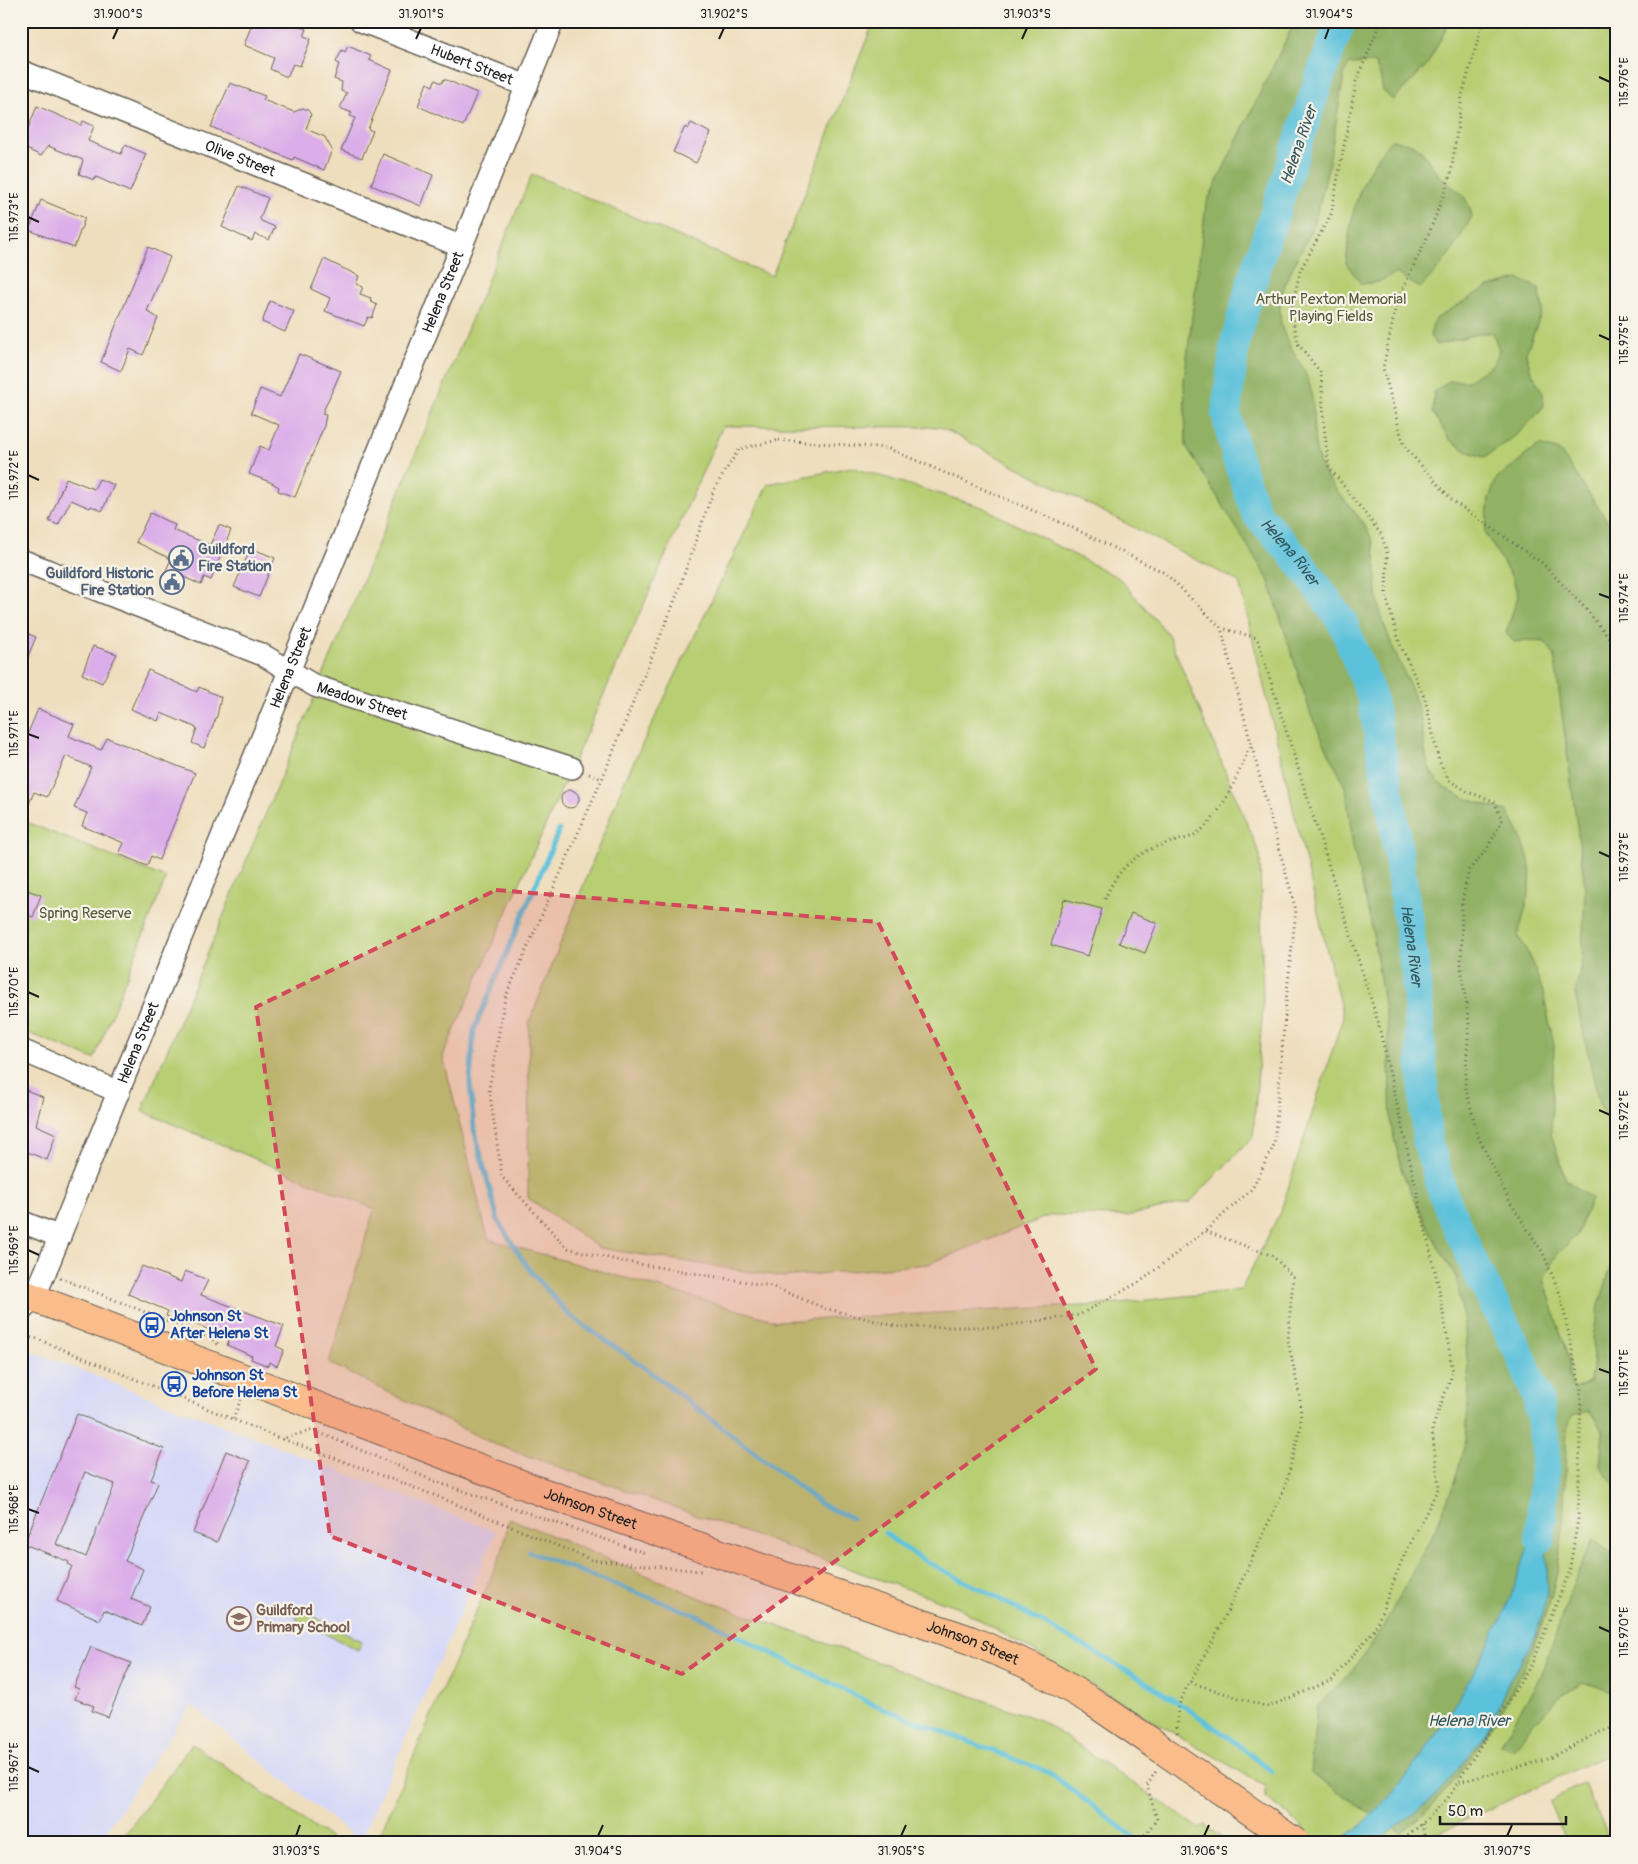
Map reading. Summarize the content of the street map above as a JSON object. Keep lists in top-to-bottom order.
{
  "streets": {
    "highway": ["Johnson Street"],
    "street": [
      "Hubert Street",
      "Olive Street",
      "Helena Street",
      "Meadow Street"
    ]
  },
  "crossings": [
    ["Hubert Street", "Helena Street"],
    ["Olive Street", "Helena Street"],
    ["Helena Street", "Meadow Street"],
    ["Helena Street", "Johnson Street"]
  ],
  "water": ["Helena River"],
  "parks": ["Arthur Pexton Memorial Playing Fields", "Spring Reserve"],
  "places": {
    "public building": ["Guildford Fire Station", "Guildford Historic Fire Station"],
    "bus stop": ["Johnson St After Helena St", "Johnson St Before Helena St"],
    "school or university": ["Guildford Primary School"]
  },
  "scale_bar": "50 m",
  "coordinates": [
    "31.900°S",
    "31.901°S",
    "31.902°S",
    "31.903°S",
    "31.904°S",
    "115.976°E",
    "115.973°E",
    "115.975°E",
    "115.972°E",
    "115.974°E",
    "115.971°E",
    "115.970°E",
    "115.969°E",
    "115.968°E",
    "115.967°E",
    "31.905°S",
    "31.906°S",
    "31.907°S"
  ]
}
